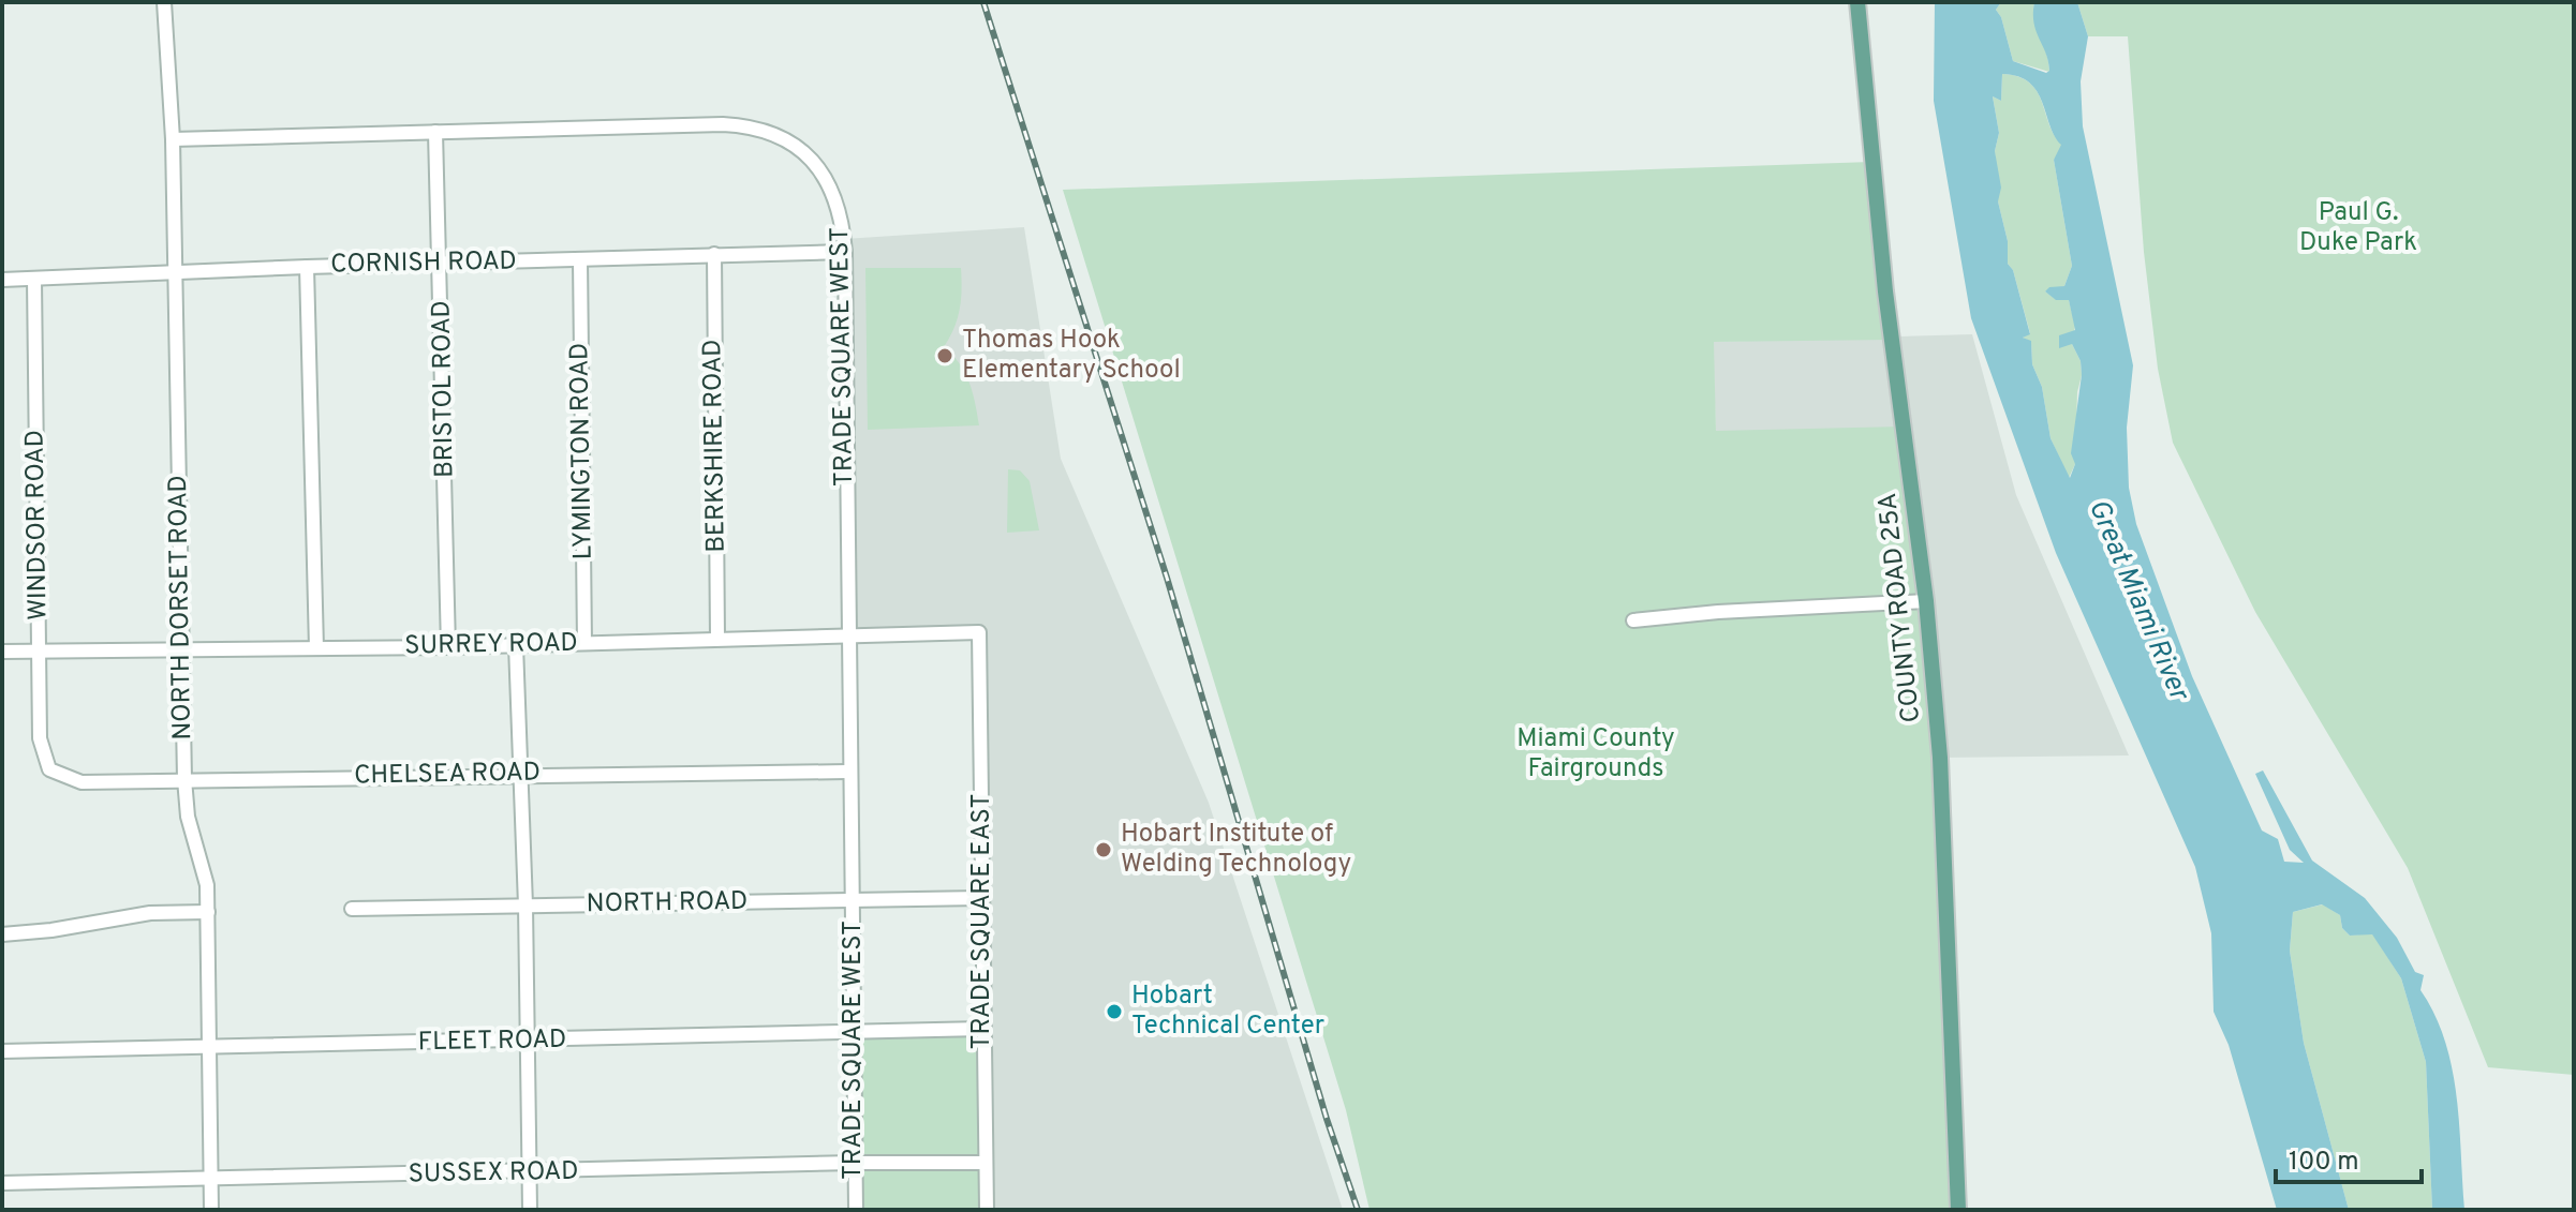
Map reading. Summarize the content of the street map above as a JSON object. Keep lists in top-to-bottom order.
{
  "streets": {
    "main road": ["COUNTY ROAD 25A"],
    "street": [
      "CORNISH ROAD",
      "TRADE SQUARE WEST",
      "BRISTOL ROAD",
      "BERKSHIRE ROAD",
      "LYMINGTON ROAD",
      "WINDSOR ROAD",
      "NORTH DORSET ROAD",
      "SURREY ROAD",
      "CHELSEA ROAD",
      "NORTH ROAD",
      "TRADE SQUARE EAST",
      "FLEET ROAD",
      "SUSSEX ROAD"
    ]
  },
  "crossings": [
    ["CORNISH ROAD", "TRADE SQUARE WEST"],
    ["CORNISH ROAD", "BRISTOL ROAD"],
    ["CORNISH ROAD", "BERKSHIRE ROAD"],
    ["CORNISH ROAD", "LYMINGTON ROAD"],
    ["CORNISH ROAD", "WINDSOR ROAD"],
    ["CORNISH ROAD", "NORTH DORSET ROAD"],
    ["TRADE SQUARE WEST", "BRISTOL ROAD"],
    ["TRADE SQUARE WEST", "NORTH DORSET ROAD"],
    ["TRADE SQUARE WEST", "SURREY ROAD"],
    ["TRADE SQUARE WEST", "CHELSEA ROAD"],
    ["TRADE SQUARE WEST", "NORTH ROAD"],
    ["TRADE SQUARE WEST", "FLEET ROAD"],
    ["TRADE SQUARE WEST", "SUSSEX ROAD"],
    ["BRISTOL ROAD", "SURREY ROAD"],
    ["BERKSHIRE ROAD", "SURREY ROAD"],
    ["LYMINGTON ROAD", "SURREY ROAD"],
    ["WINDSOR ROAD", "SURREY ROAD"],
    ["WINDSOR ROAD", "CHELSEA ROAD"],
    ["NORTH DORSET ROAD", "SURREY ROAD"],
    ["NORTH DORSET ROAD", "CHELSEA ROAD"],
    ["NORTH DORSET ROAD", "FLEET ROAD"],
    ["NORTH DORSET ROAD", "SUSSEX ROAD"],
    ["SURREY ROAD", "TRADE SQUARE EAST"],
    ["NORTH ROAD", "TRADE SQUARE EAST"],
    ["TRADE SQUARE EAST", "FLEET ROAD"],
    ["TRADE SQUARE EAST", "SUSSEX ROAD"]
  ],
  "water": ["Great Miami River"],
  "parks": ["Paul G. Duke Park", "Miami County Fairgrounds"],
  "places": ["Thomas Hook Elementary School", "Hobart Institute of Welding Technology", "Hobart Technical Center"],
  "scale_bar": "100 m"
}
